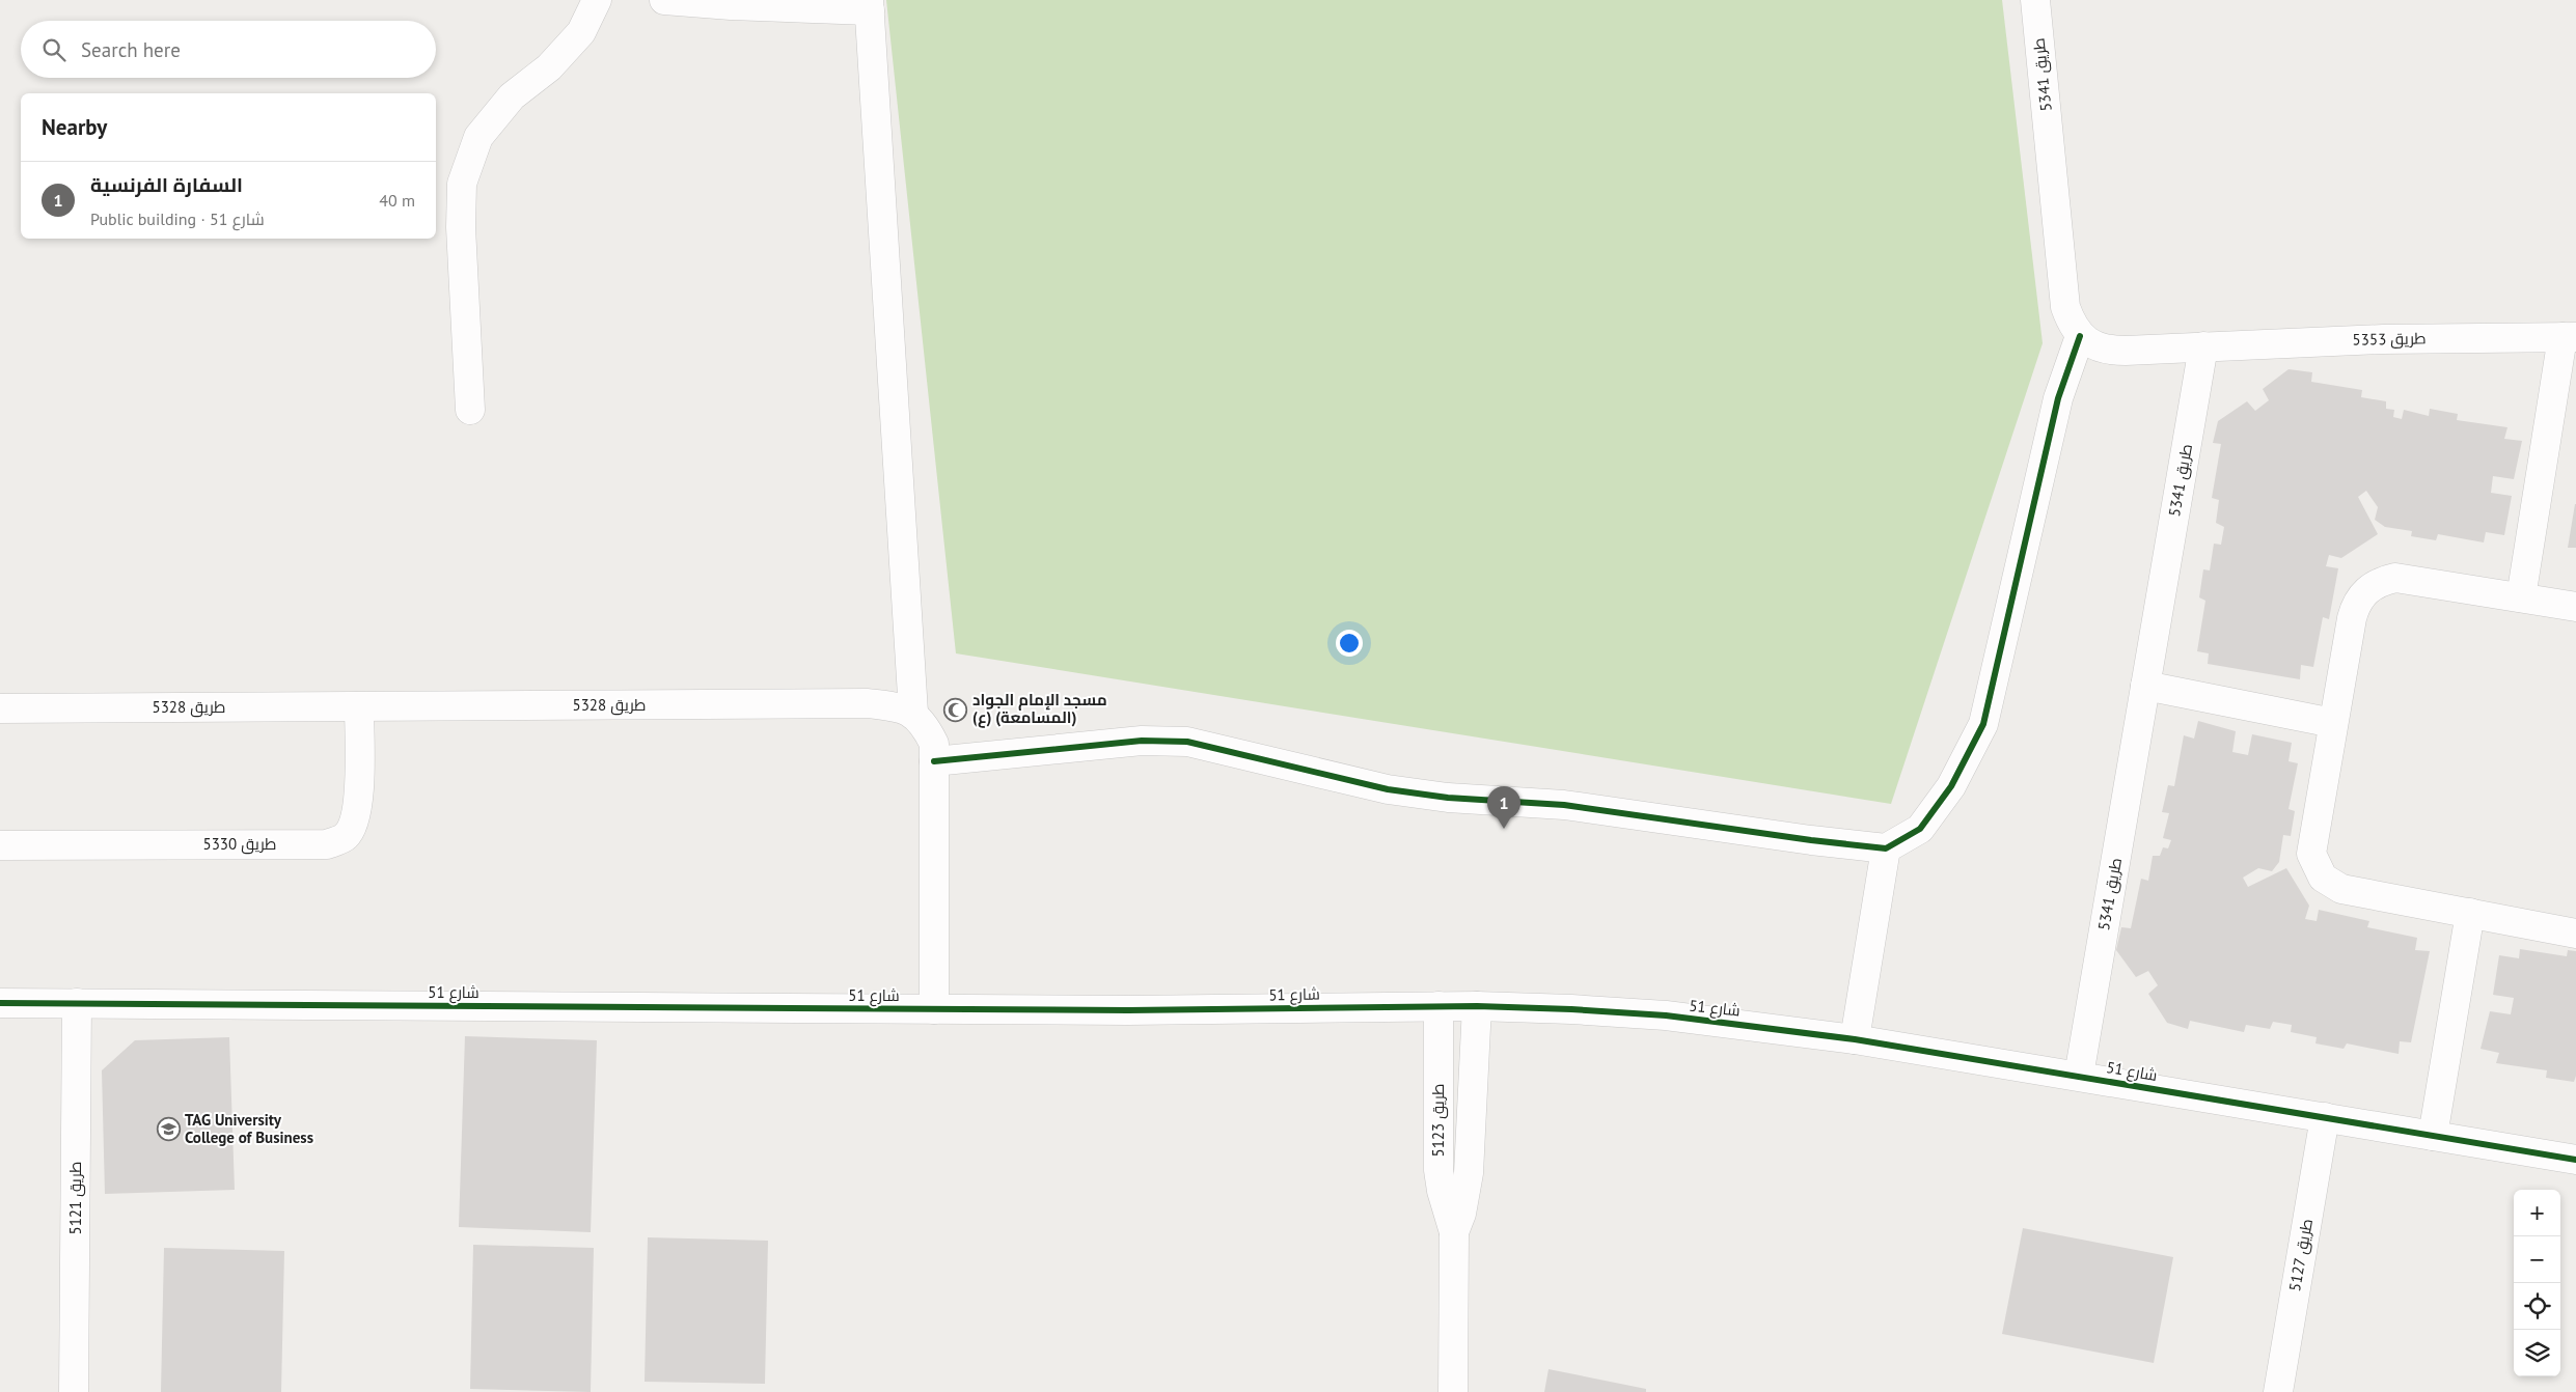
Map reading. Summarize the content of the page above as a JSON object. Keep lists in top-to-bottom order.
{
  "streets": {
    "street": [
      "طريق 5341",
      "طريق 5353",
      "طريق 5328",
      "طريق 5330",
      "شارع 51",
      "طريق 5123",
      "طريق 5121",
      "طريق 5127"
    ]
  },
  "crossings": [
    ["طريق 5341", "طريق 5353"],
    ["طريق 5341", "شارع 51"],
    ["طريق 5328", "طريق 5330"],
    ["شارع 51", "طريق 5123"],
    ["شارع 51", "طريق 5121"],
    ["شارع 51", "طريق 5127"]
  ],
  "places": {
    "mosque": ["مسجد الإمام الجواد (ع) (المسامعة)"],
    "school or university": ["TAG University College of Business"]
  },
  "page": {
    "search": "Search here",
    "heading": "Nearby",
    "list": [
      {
        "mark": "1",
        "name": "السفارة الفرنسية",
        "note": "Public building · شارع 51",
        "value": "40 m"
      }
    ],
    "pins": "1",
    "map_buttons": ["+", "−"]
  }
}
